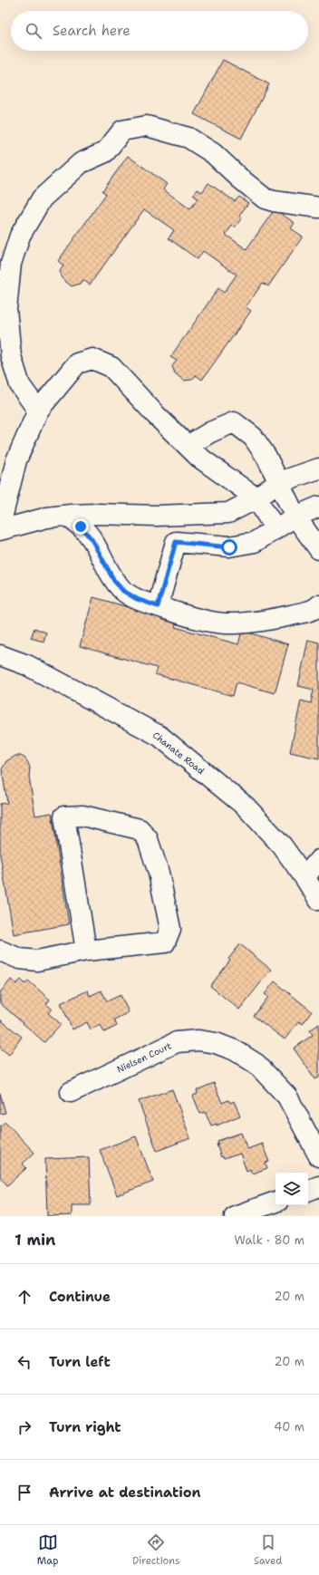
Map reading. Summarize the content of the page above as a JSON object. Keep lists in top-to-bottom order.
{
  "streets": {
    "street": ["Chanate Road", "Nielsen Court"]
  },
  "page": {
    "search": "Search here",
    "heading": ["1 min", "Walk · 80 m"],
    "list": [
      ["Continue", "20 m"],
      ["Turn left", "20 m"],
      ["Turn right", "40 m"],
      "Arrive at destination"
    ],
    "nav": ["Map", "Directions", "Saved"]
  }
}
